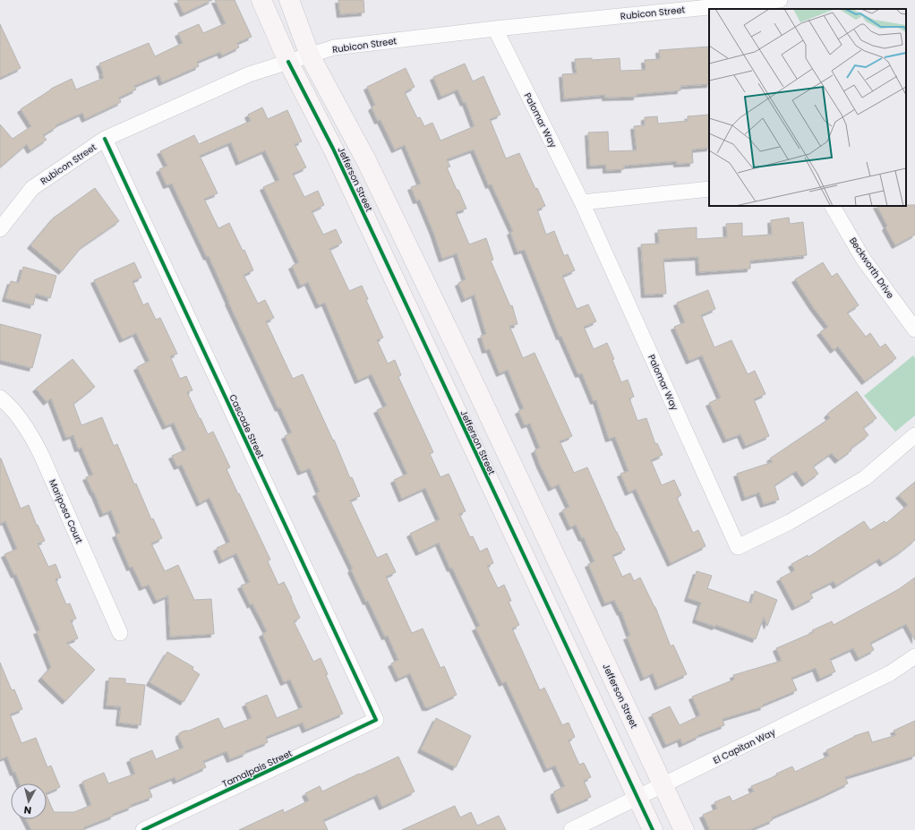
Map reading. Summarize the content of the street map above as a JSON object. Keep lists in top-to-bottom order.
{
  "streets": {
    "main road": ["Jefferson Street"],
    "street": [
      "Rubicon Street",
      "Palomar Way",
      "Beckworth Drive",
      "Cascade Street",
      "Mariposa Court",
      "El Capitan Way",
      "Tamalpais Street"
    ]
  },
  "crossings": [
    ["Rubicon Street", "Palomar Way"],
    ["Rubicon Street", "Jefferson Street"],
    ["Rubicon Street", "Cascade Street"],
    ["Jefferson Street", "El Capitan Way"],
    ["Cascade Street", "Tamalpais Street"]
  ],
  "north": "bottom"
}
